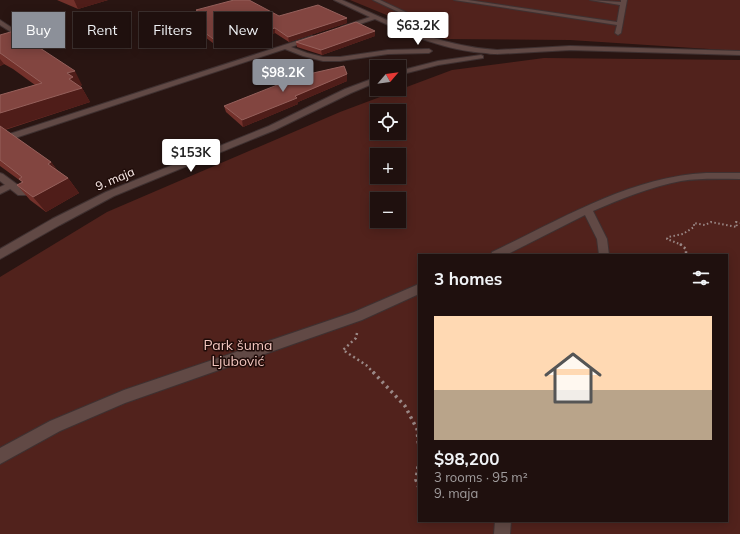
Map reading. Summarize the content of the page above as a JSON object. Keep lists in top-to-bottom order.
{
  "streets": {
    "street": ["9. maja"]
  },
  "parks": ["Park šuma Ljubović"],
  "north": "top right",
  "page": {
    "price": ["$63.2K", "$98.2K", "$153K"],
    "chip": [
      "Buy",
      "Rent",
      "Filters",
      "New"
    ],
    "map_buttons": ["+", "−"],
    "heading": "3 homes",
    "list": [
      {
        "name": "$98,200",
        "note": "3 rooms · 95 m² · 9. maja"
      }
    ]
  }
}
